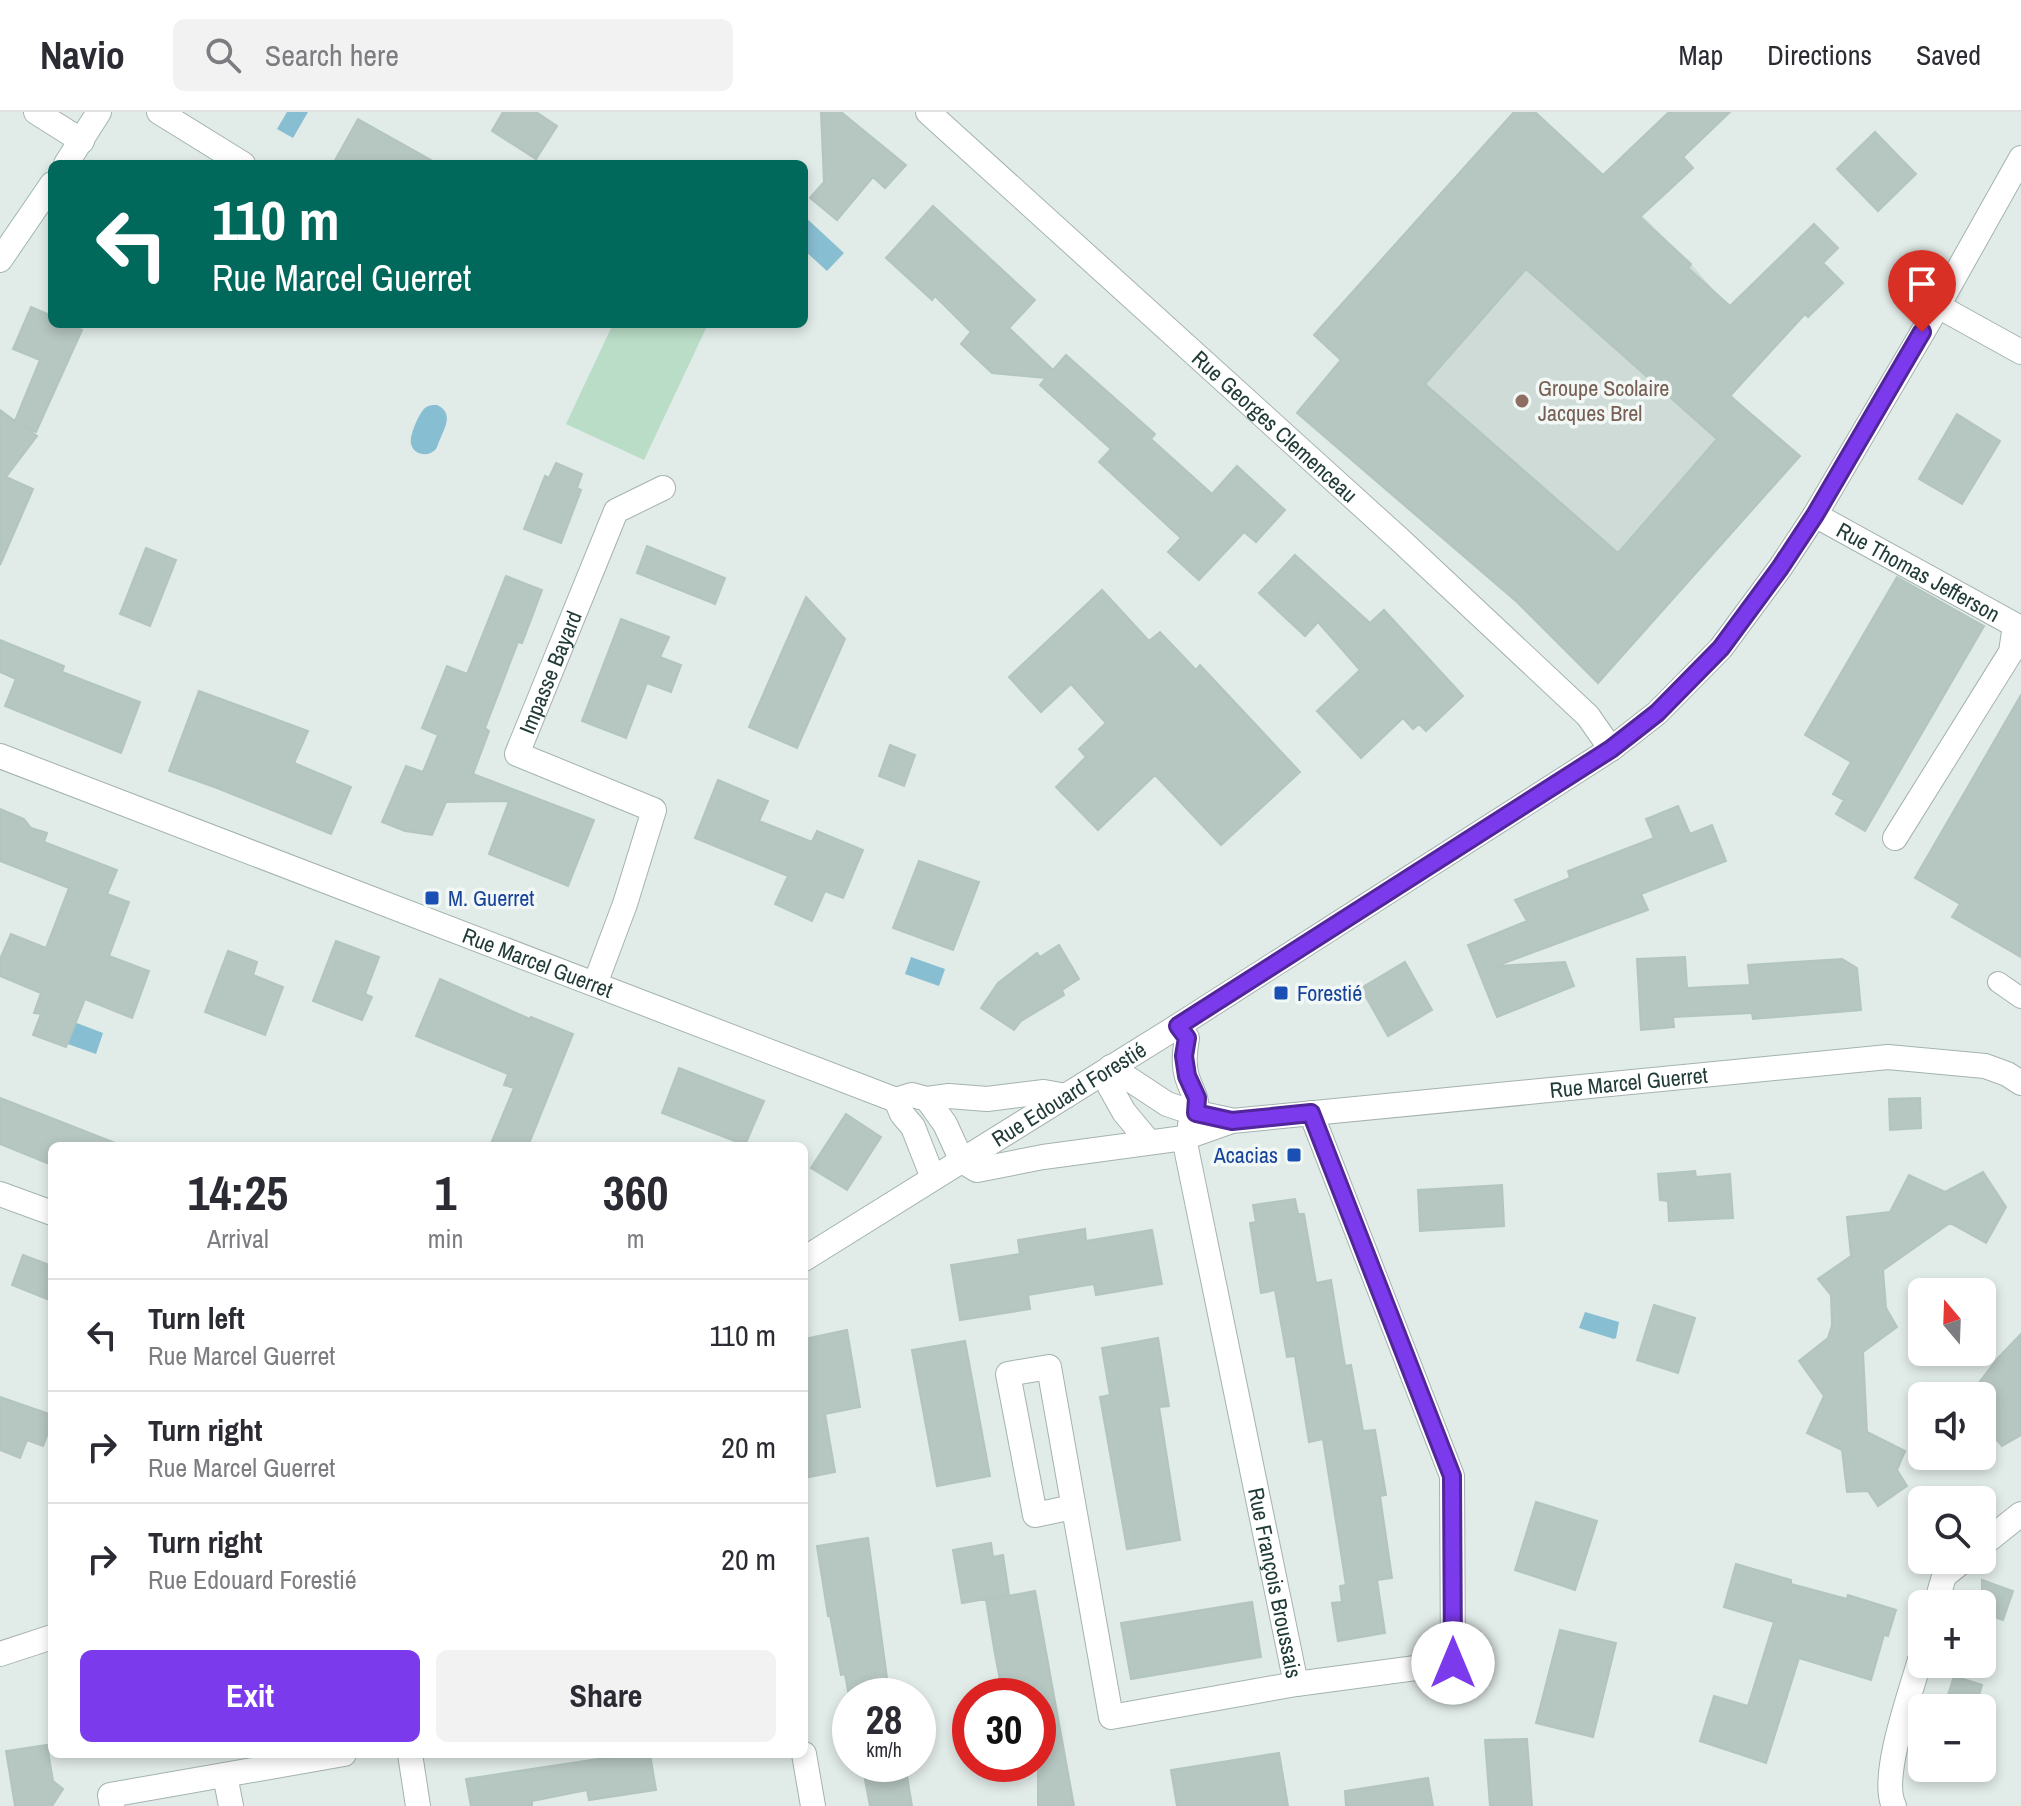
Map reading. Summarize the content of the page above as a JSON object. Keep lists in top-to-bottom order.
{
  "streets": {
    "street": [
      "Rue Georges Clemenceau",
      "Rue Thomas Jefferson",
      "Impasse Bayard",
      "Rue Marcel Guerret",
      "Rue Edouard Forestié",
      "Rue François Broussais"
    ]
  },
  "crossings": [
    ["Rue Georges Clemenceau", "Rue Edouard Forestié"],
    ["Rue Thomas Jefferson", "Rue Edouard Forestié"],
    ["Impasse Bayard", "Rue Marcel Guerret"],
    ["Rue Marcel Guerret", "Rue Edouard Forestié"],
    ["Rue Marcel Guerret", "Rue François Broussais"]
  ],
  "places": {
    "other": ["Groupe Scolaire Jacques Brel"],
    "transit": ["M. Guerret", "Forestié", "Acacias"]
  },
  "north": "top",
  "page": {
    "header": "Navio",
    "search": "Search here",
    "nav": ["Map", "Directions", "Saved"],
    "turn": ["110 m", "Rue Marcel Guerret"],
    "eta": [
      "14:25",
      "Arrival",
      "1",
      "min",
      "360",
      "m"
    ],
    "map_buttons": ["+", "−"],
    "list": [
      {
        "name": "Turn left",
        "note": "Rue Marcel Guerret",
        "value": "110 m"
      },
      {
        "name": "Turn right",
        "note": "Rue Marcel Guerret",
        "value": "20 m"
      },
      {
        "name": "Turn right",
        "note": "Rue Edouard Forestié",
        "value": "20 m"
      }
    ],
    "buttons": ["Exit", "Share"],
    "speed": "28 km/h",
    "limit": "30"
  }
}
